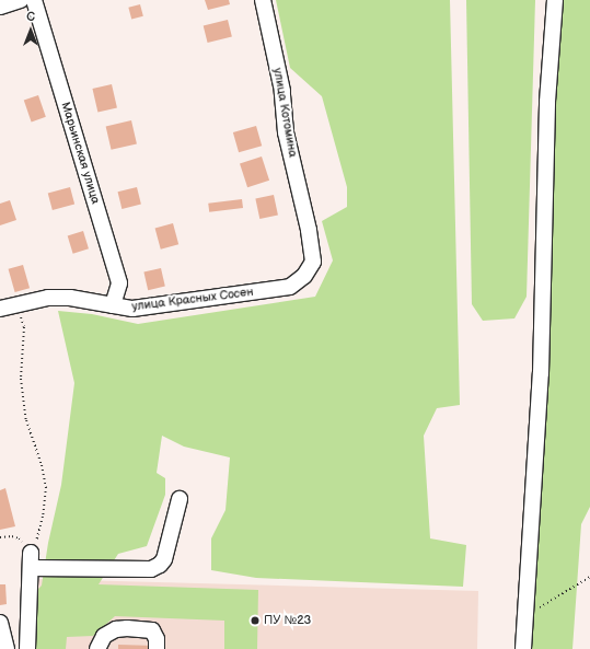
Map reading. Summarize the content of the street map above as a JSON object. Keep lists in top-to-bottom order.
{
  "streets": {
    "street": ["улица Котомина", "Марьинская улица", "улица Красных Сосен"]
  },
  "crossings": [
    ["улица Котомина", "улица Красных Сосен"],
    ["Марьинская улица", "улица Красных Сосен"]
  ],
  "places": ["ПУ №23"],
  "north": "top"
}
